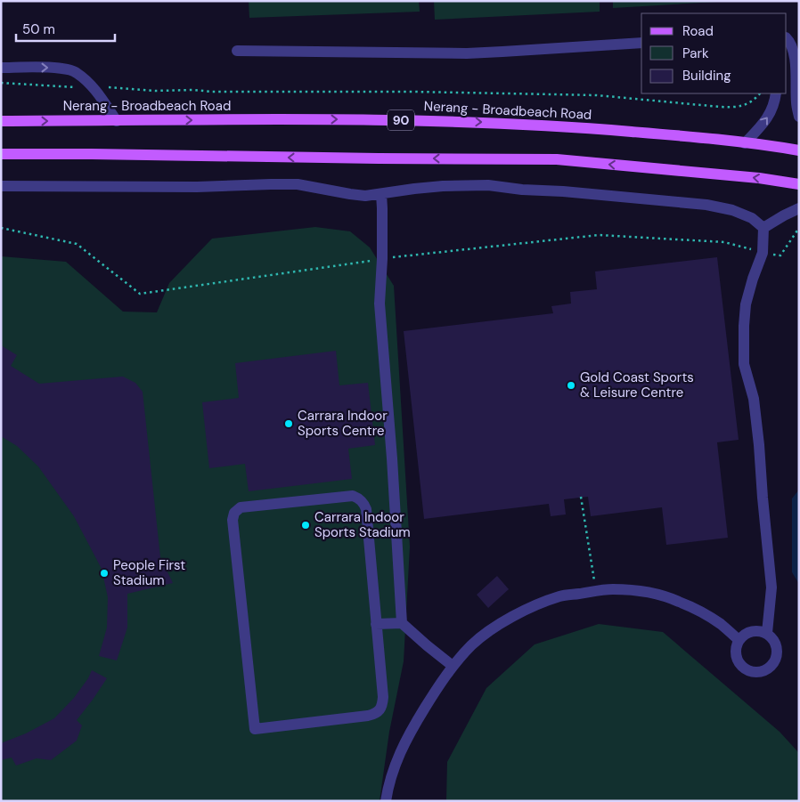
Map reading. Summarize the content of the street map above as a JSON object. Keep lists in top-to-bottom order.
{
  "streets": {
    "main road": ["Nerang - Broadbeach Road", "90"]
  },
  "places": [
    "Gold Coast Sports & Leisure Centre",
    "Carrara Indoor Sports Centre",
    "Carrara Indoor Sports Stadium",
    "People First Stadium"
  ],
  "legend": ["Road", "Park", "Building"],
  "scale_bar": "50 m"
}
